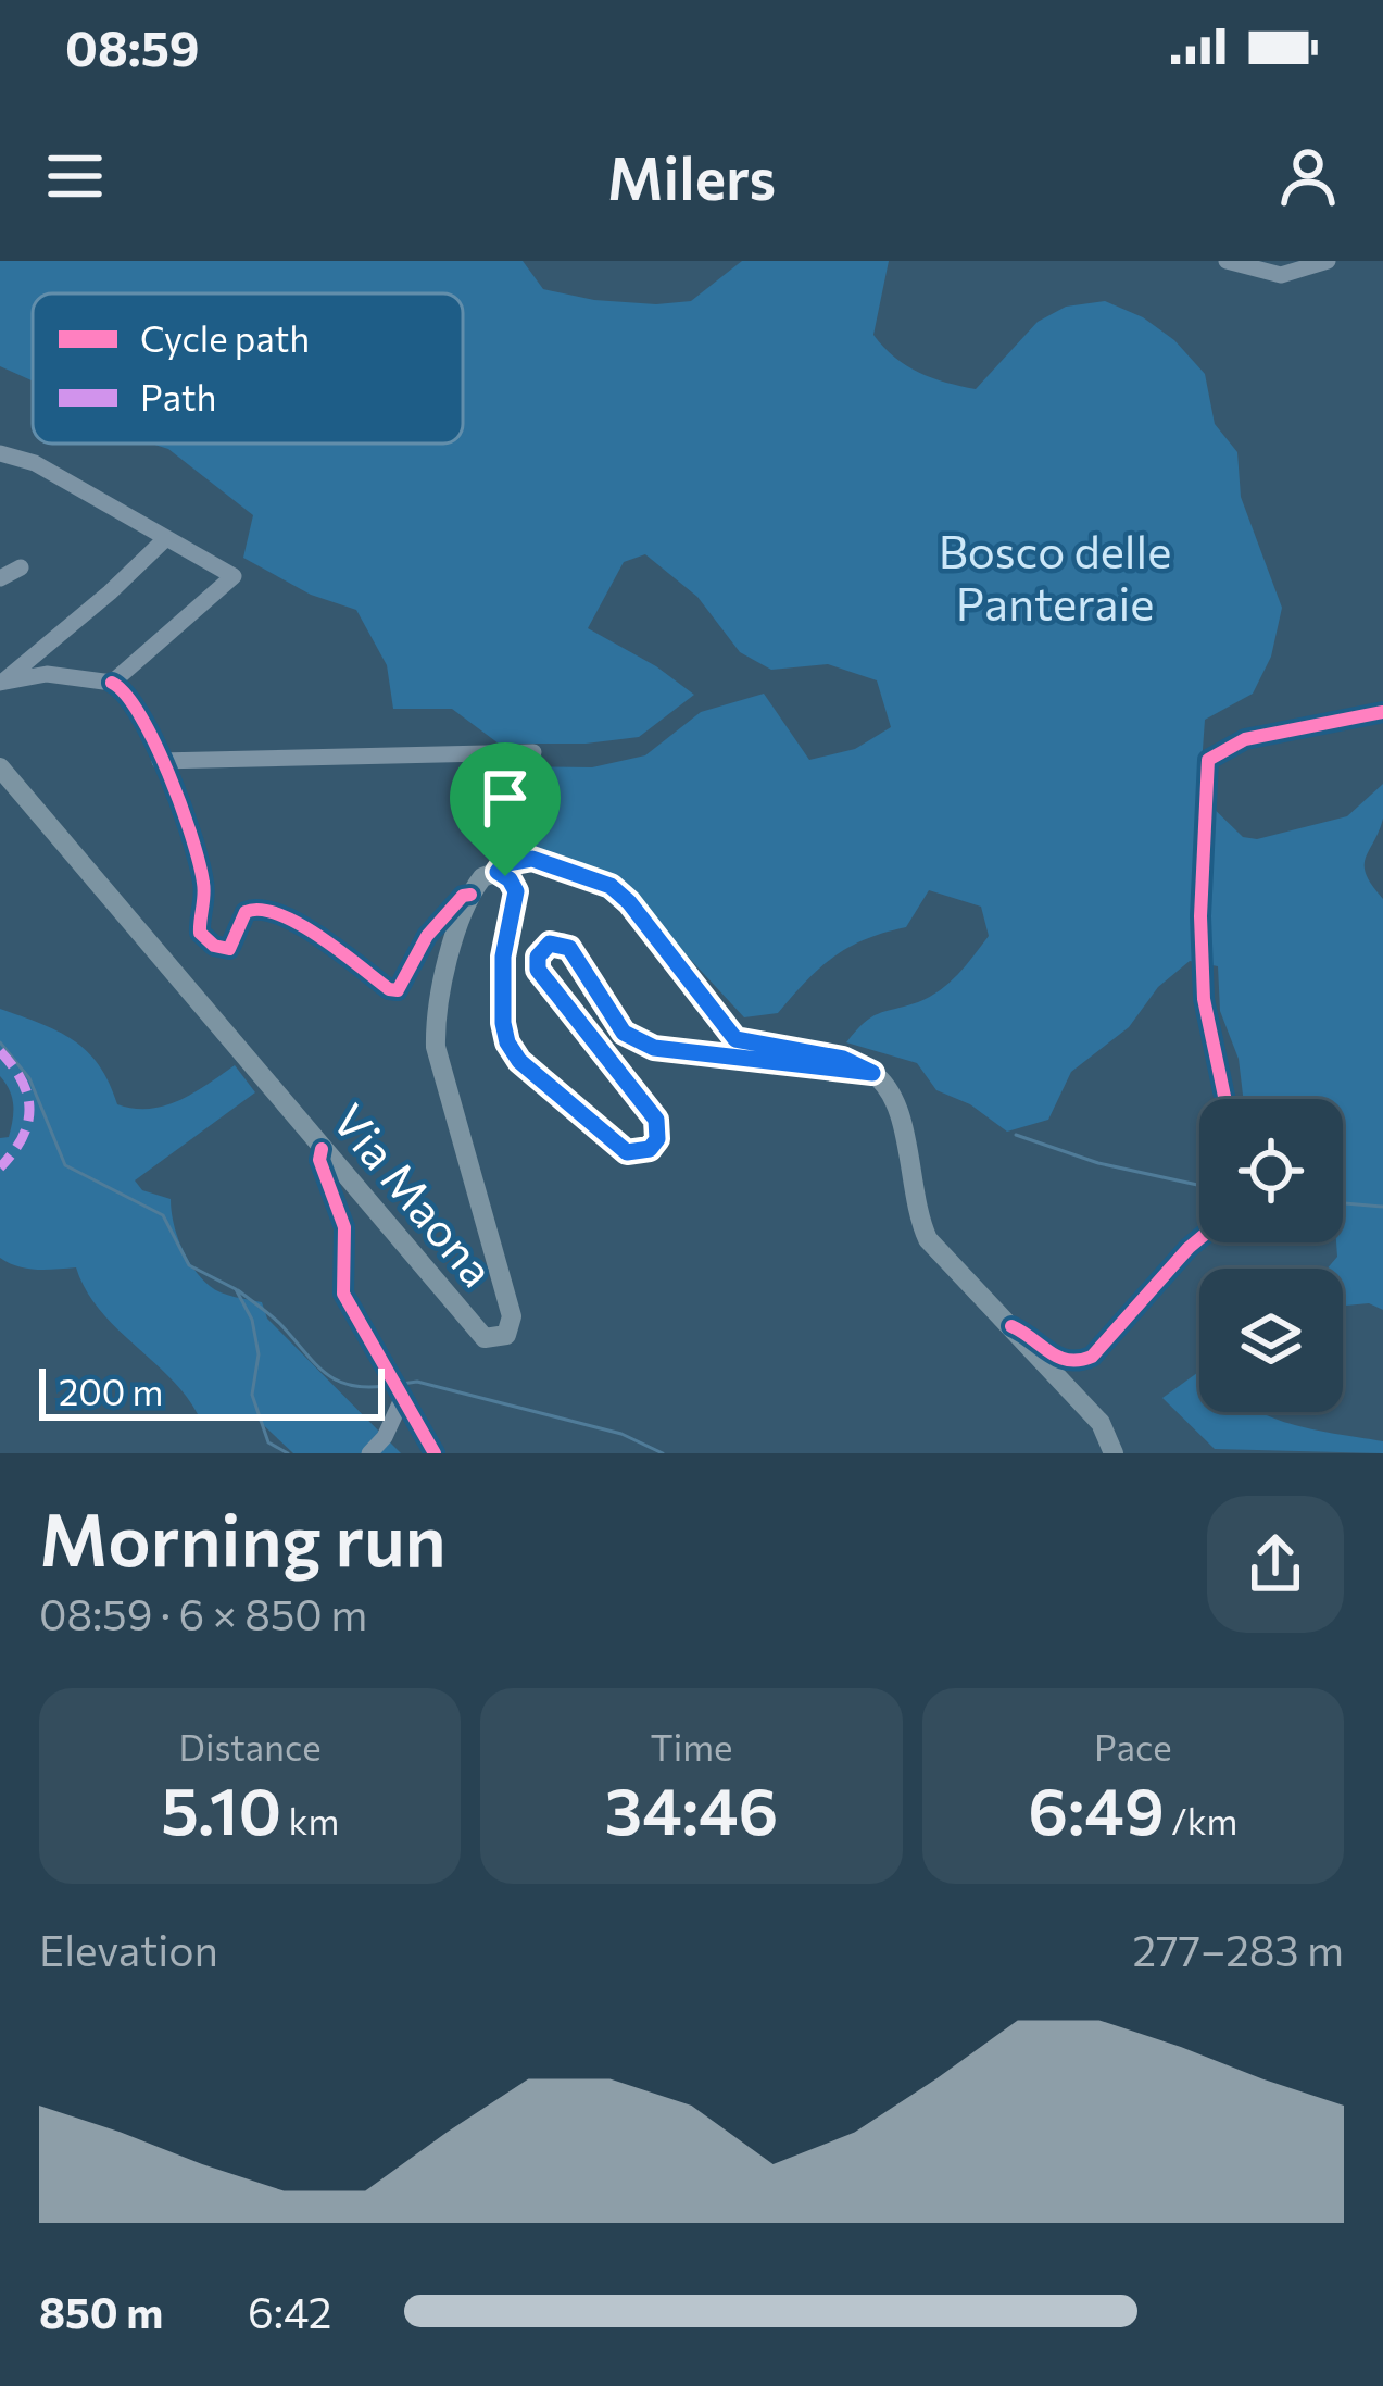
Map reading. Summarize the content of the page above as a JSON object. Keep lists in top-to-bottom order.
{
  "streets": {
    "main road": ["Via Maona"]
  },
  "parks": ["Bosco delle Panteraie"],
  "legend": ["Cycle path", "Path"],
  "scale_bar": "200 m",
  "page": {
    "status": "08:59",
    "header": "Milers",
    "scale": "200 m",
    "heading": ["Morning run", "08:59 · 6 × 850 m"],
    "stats": [
      ["Distance", "5.10 km"],
      ["Time", "34:46"],
      ["Pace", "6:49 /km"]
    ],
    "chart": ["Elevation", "277–283 m"],
    "list": [
      {
        "name": "850 m",
        "note": "6:42"
      }
    ]
  }
}
